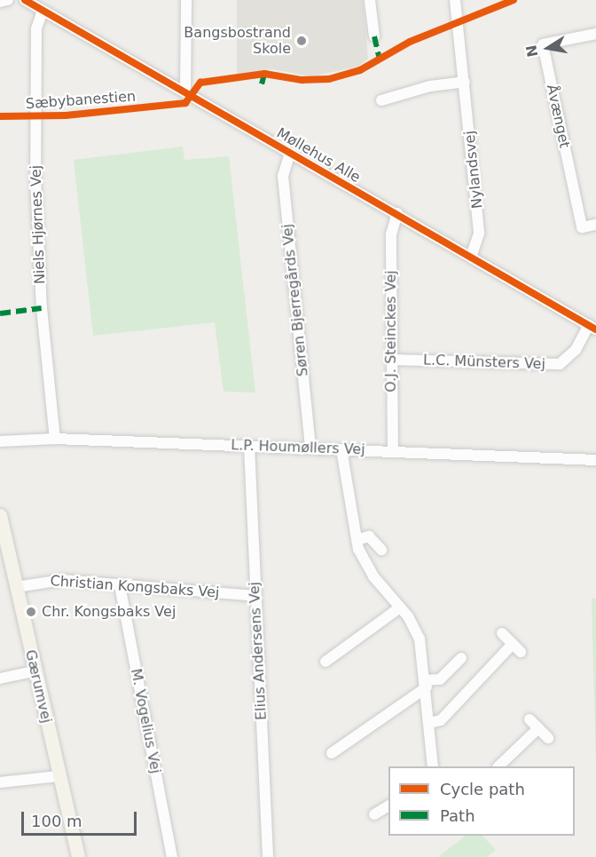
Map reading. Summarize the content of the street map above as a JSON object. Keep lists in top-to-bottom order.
{
  "streets": {
    "main road": ["Gærumvej"],
    "street": [
      "Åvænget",
      "Møllehus Alle",
      "Nylandsvej",
      "Niels Hjørnes Vej",
      "Søren Bjerregårds Vej",
      "O.J. Steinckes Vej",
      "L.C. Münsters Vej",
      "L.P. Houmøllers Vej",
      "Christian Kongsbaks Vej",
      "Elius Andersens Vej",
      "M. Vogelius Vej"
    ],
    "cycle path": ["Sæbybanestien"]
  },
  "crossings": [
    ["Møllehus Alle", "Nylandsvej"],
    ["Møllehus Alle", "Niels Hjørnes Vej"],
    ["Møllehus Alle", "Søren Bjerregårds Vej"],
    ["Møllehus Alle", "O.J. Steinckes Vej"],
    ["Møllehus Alle", "L.C. Münsters Vej"],
    ["Niels Hjørnes Vej", "L.P. Houmøllers Vej"],
    ["Søren Bjerregårds Vej", "L.P. Houmøllers Vej"],
    ["O.J. Steinckes Vej", "L.C. Münsters Vej"],
    ["O.J. Steinckes Vej", "L.P. Houmøllers Vej"],
    ["L.P. Houmøllers Vej", "Elius Andersens Vej"],
    ["Christian Kongsbaks Vej", "Elius Andersens Vej"],
    ["Christian Kongsbaks Vej", "Gærumvej"],
    ["Christian Kongsbaks Vej", "M. Vogelius Vej"]
  ],
  "places": ["Bangsbostrand Skole", "Chr. Kongsbaks Vej"],
  "legend": ["Cycle path", "Path"],
  "scale_bar": "100 m",
  "north": "left"
}
